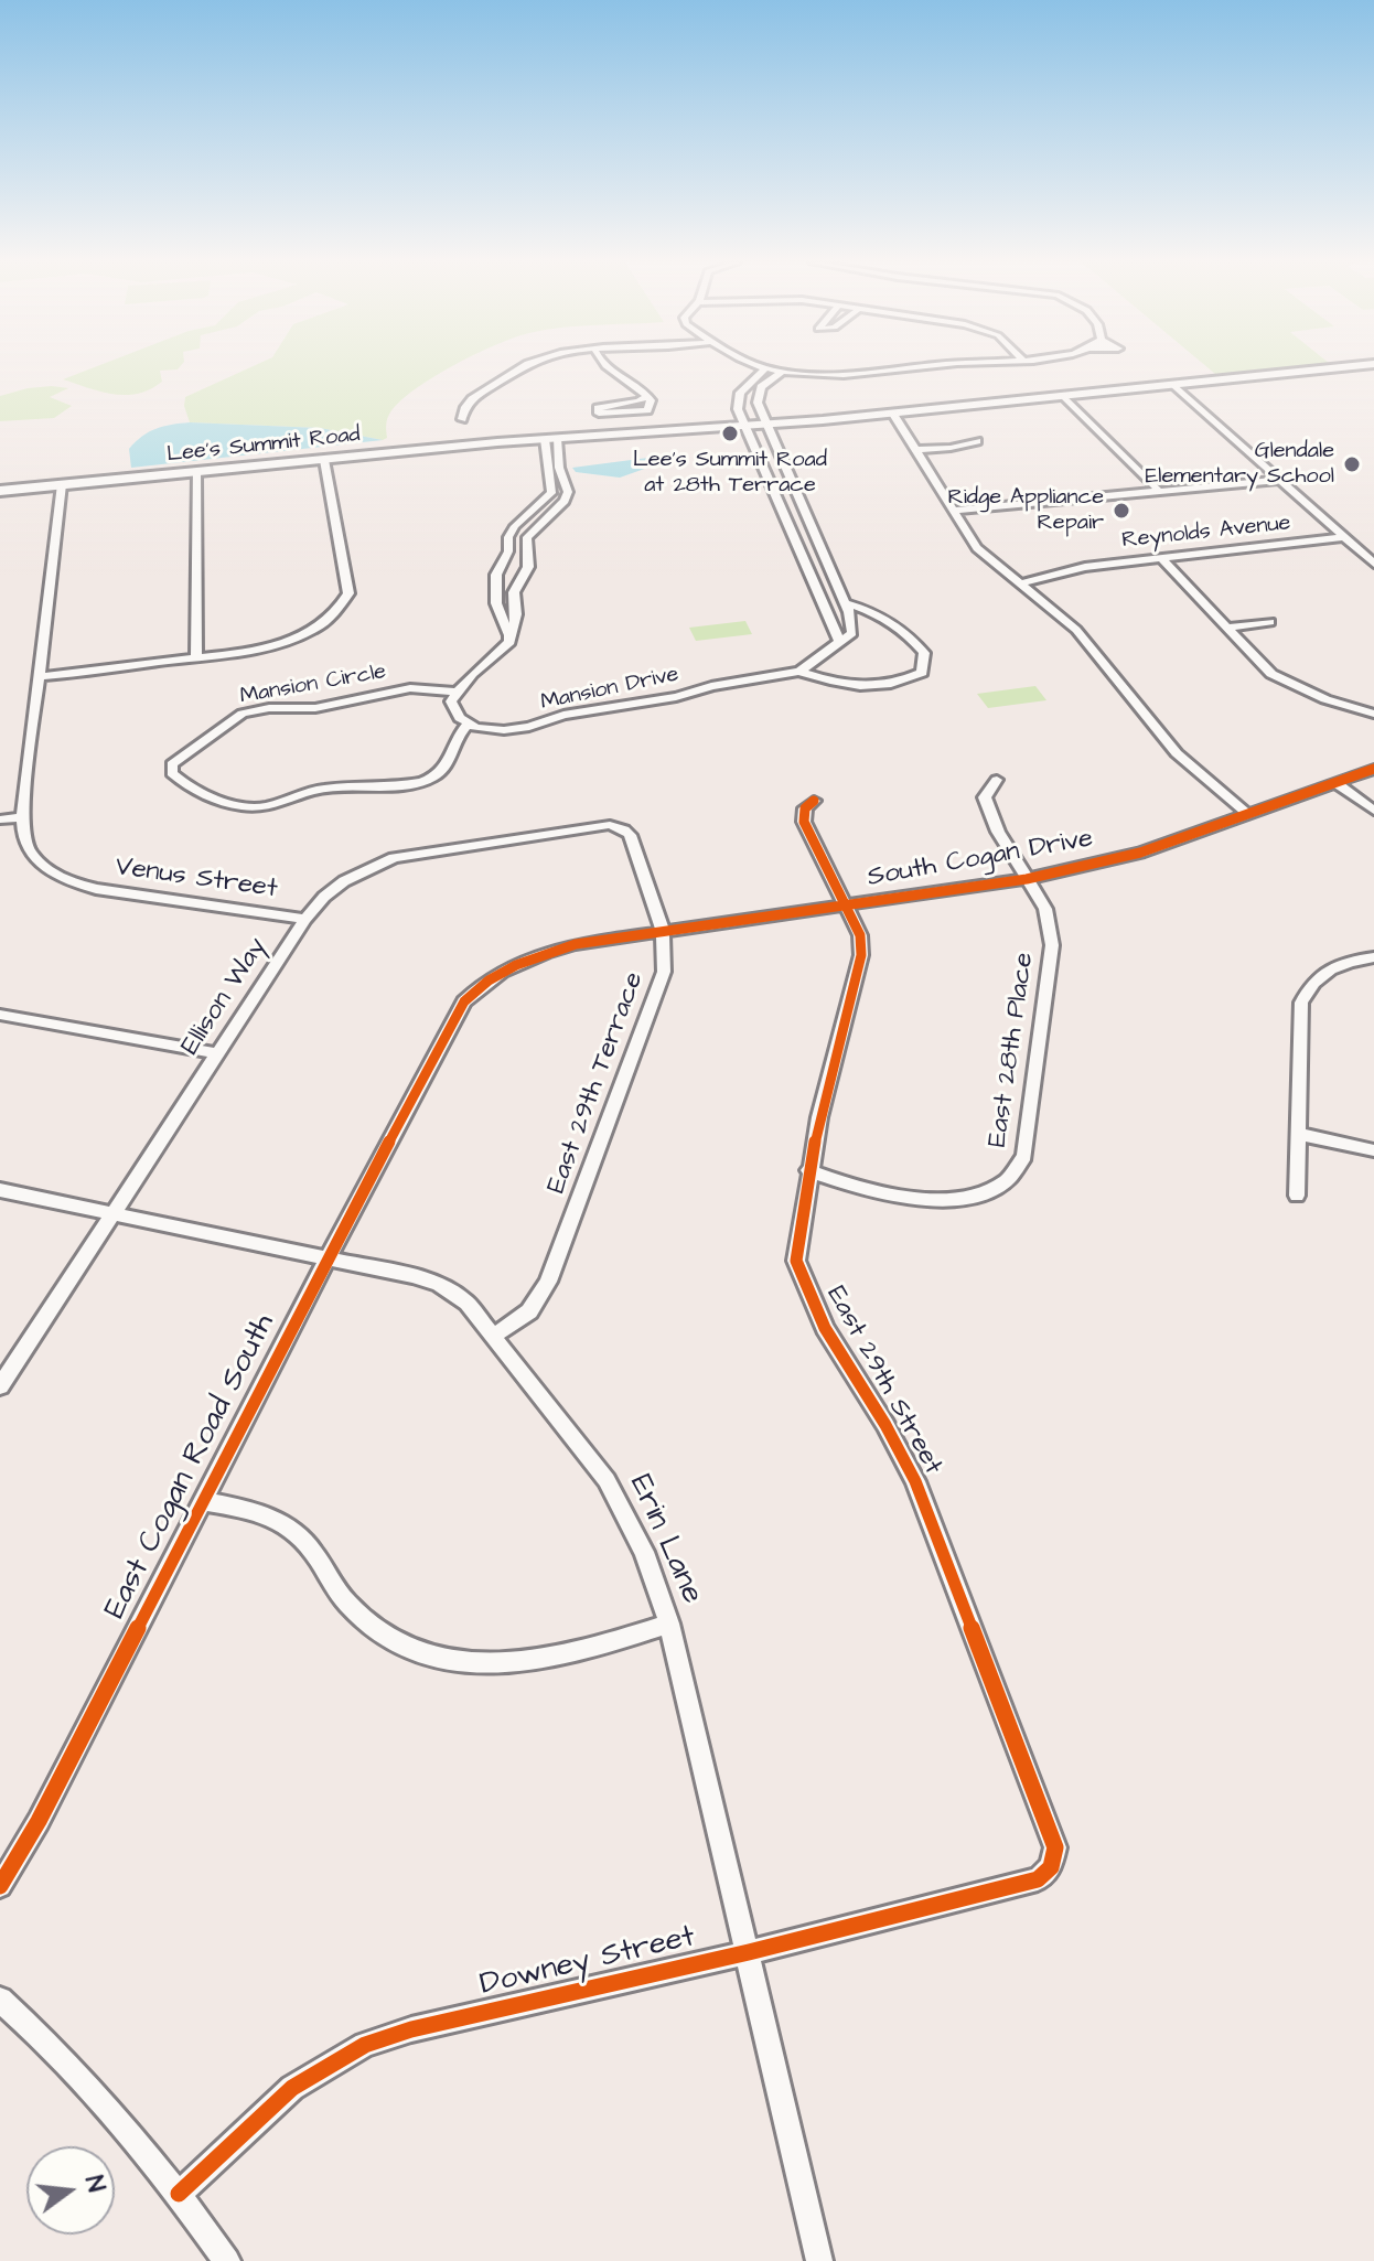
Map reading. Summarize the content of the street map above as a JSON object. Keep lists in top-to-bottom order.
{
  "streets": {
    "main road": ["Lee's Summit Road"],
    "street": [
      "Reynolds Avenue",
      "Mansion Circle",
      "Mansion Drive",
      "South Cogan Drive",
      "Venus Street",
      "Ellison Way",
      "East 28th Place",
      "East 29th Terrace",
      "East 29th Street",
      "East Cogan Road South",
      "Erin Lane",
      "Downey Street"
    ]
  },
  "crossings": [
    ["Mansion Circle", "Mansion Drive"],
    ["South Cogan Drive", "East 28th Place"],
    ["South Cogan Drive", "East 29th Terrace"],
    ["South Cogan Drive", "East 29th Street"],
    ["South Cogan Drive", "East Cogan Road South"],
    ["Venus Street", "Ellison Way"],
    ["Ellison Way", "East 29th Terrace"],
    ["Ellison Way", "Erin Lane"],
    ["East 28th Place", "East 29th Street"],
    ["East 29th Terrace", "Erin Lane"],
    ["East 29th Street", "Downey Street"],
    ["East Cogan Road South", "Erin Lane"],
    ["Erin Lane", "Downey Street"]
  ],
  "places": ["Lee's Summit Road at 28th Terrace", "Glendale Elementary School", "Ridge Appliance Repair"],
  "north": "right"
}
